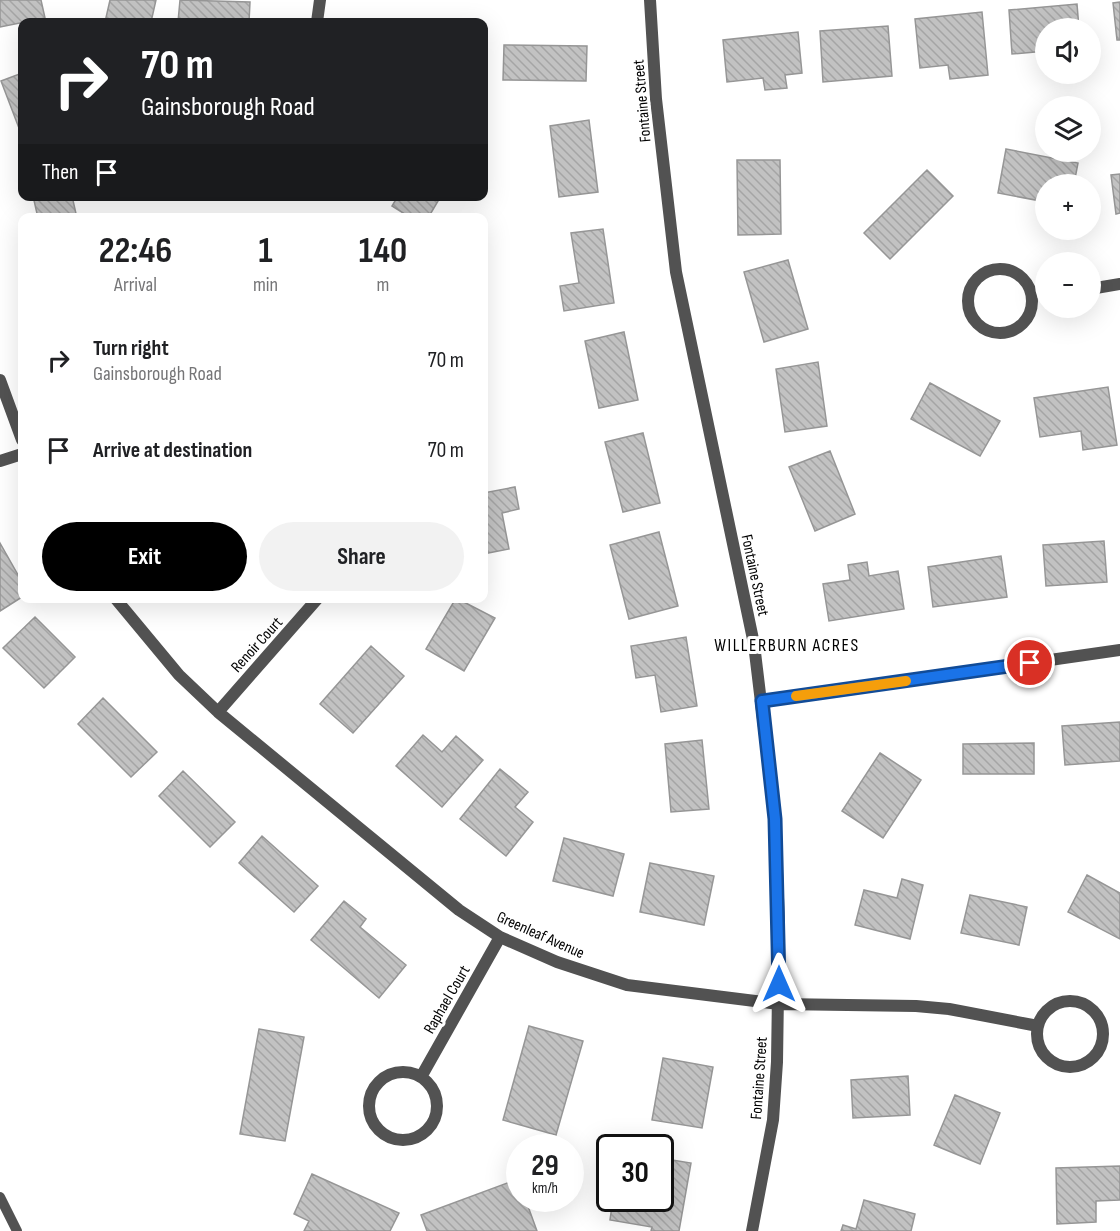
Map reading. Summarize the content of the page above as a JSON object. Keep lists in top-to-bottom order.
{
  "streets": {
    "street": [
      "Fontaine Street",
      "Renoir Court",
      "Greenleaf Avenue",
      "Raphael Court"
    ]
  },
  "crossings": [
    ["Fontaine Street", "Greenleaf Avenue"],
    ["Renoir Court", "Greenleaf Avenue"],
    ["Greenleaf Avenue", "Raphael Court"]
  ],
  "districts": ["WILLERBURN ACRES"],
  "page": {
    "map_buttons": ["+", "−"],
    "turn": ["70 m", "Gainsborough Road"],
    "then": "Then",
    "eta": [
      "22:46",
      "Arrival",
      "1",
      "min",
      "140",
      "m"
    ],
    "list": [
      {
        "name": "Turn right",
        "note": "Gainsborough Road",
        "value": "70 m"
      },
      {
        "name": "Arrive at destination",
        "value": "70 m"
      }
    ],
    "buttons": ["Exit", "Share"],
    "speed": "29 km/h",
    "limit": "30"
  }
}
